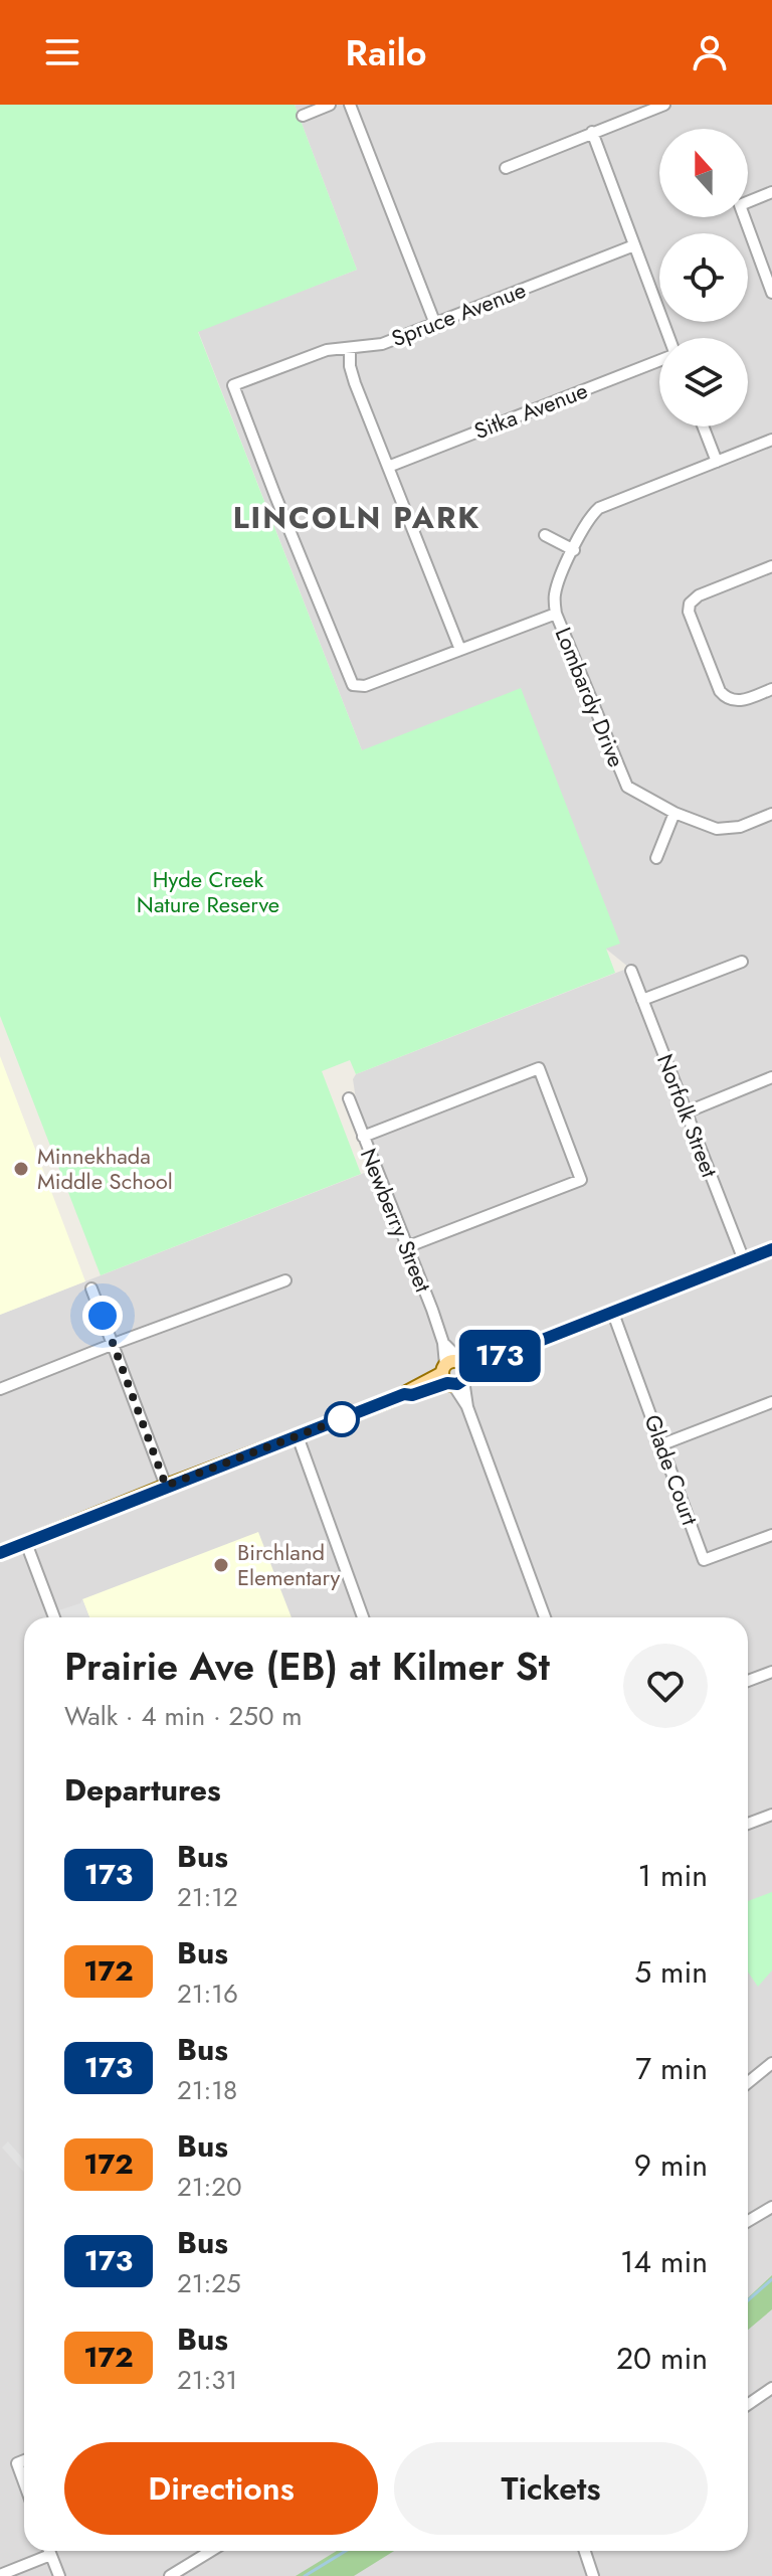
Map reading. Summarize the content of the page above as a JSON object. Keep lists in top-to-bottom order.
{
  "streets": {
    "street": [
      "Spruce Avenue",
      "Sitka Avenue",
      "Lombardy Drive",
      "Norfolk Street",
      "Newberry Street",
      "Glade Court"
    ]
  },
  "districts": ["LINCOLN PARK"],
  "parks": ["Hyde Creek Nature Reserve"],
  "places": ["Minnekhada Middle School", "Birchland Elementary"],
  "lines": ["bus line 173"],
  "north": "top",
  "page": {
    "header": "Railo",
    "on_map": "173",
    "heading": [
      ["Prairie Ave (EB) at Kilmer St", "Walk · 4 min · 250 m"],
      "Departures"
    ],
    "list": [
      {
        "mark": "173",
        "name": "Bus",
        "note": "21:12",
        "value": "1 min"
      },
      {
        "mark": "172",
        "name": "Bus",
        "note": "21:16",
        "value": "5 min"
      },
      {
        "mark": "173",
        "name": "Bus",
        "note": "21:18",
        "value": "7 min"
      },
      {
        "mark": "172",
        "name": "Bus",
        "note": "21:20",
        "value": "9 min"
      },
      {
        "mark": "173",
        "name": "Bus",
        "note": "21:25",
        "value": "14 min"
      },
      {
        "mark": "172",
        "name": "Bus",
        "note": "21:31",
        "value": "20 min"
      }
    ],
    "buttons": ["Directions", "Tickets"]
  }
}
